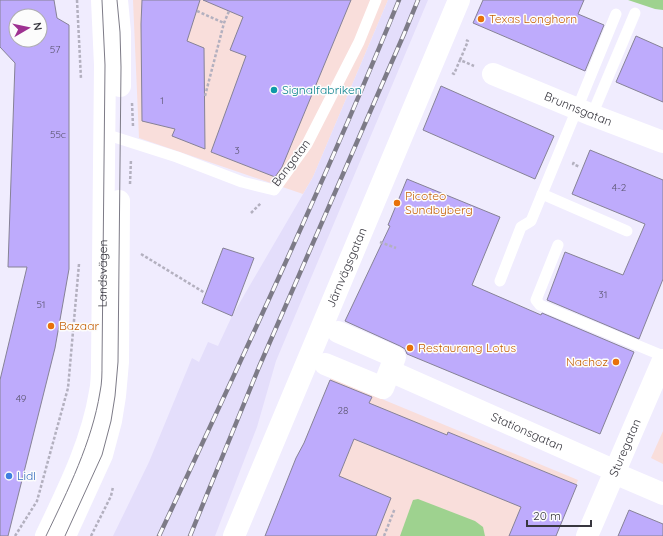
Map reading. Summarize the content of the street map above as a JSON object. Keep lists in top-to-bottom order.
{
  "streets": {
    "street": [
      "Brunnsgatan",
      "Järnvägsgatan",
      "Landsvägen",
      "Stationsgatan",
      "Sturegatan"
    ],
    "lane": ["Bangatan"]
  },
  "crossings": [
    ["Bangatan", "Landsvägen"],
    ["Stationsgatan", "Sturegatan"]
  ],
  "places": [
    "Texas Longhorn",
    "Signalfabriken",
    "Picoteo Sundbyberg",
    "Bazaar",
    "Restaurang Lotus",
    "Nachoz",
    "Lidl"
  ],
  "house_numbers": [
    "57",
    "1",
    "55c",
    "3",
    "4-2",
    "31",
    "51",
    "49",
    "28"
  ],
  "scale_bar": "20 m",
  "north": "right"
}
